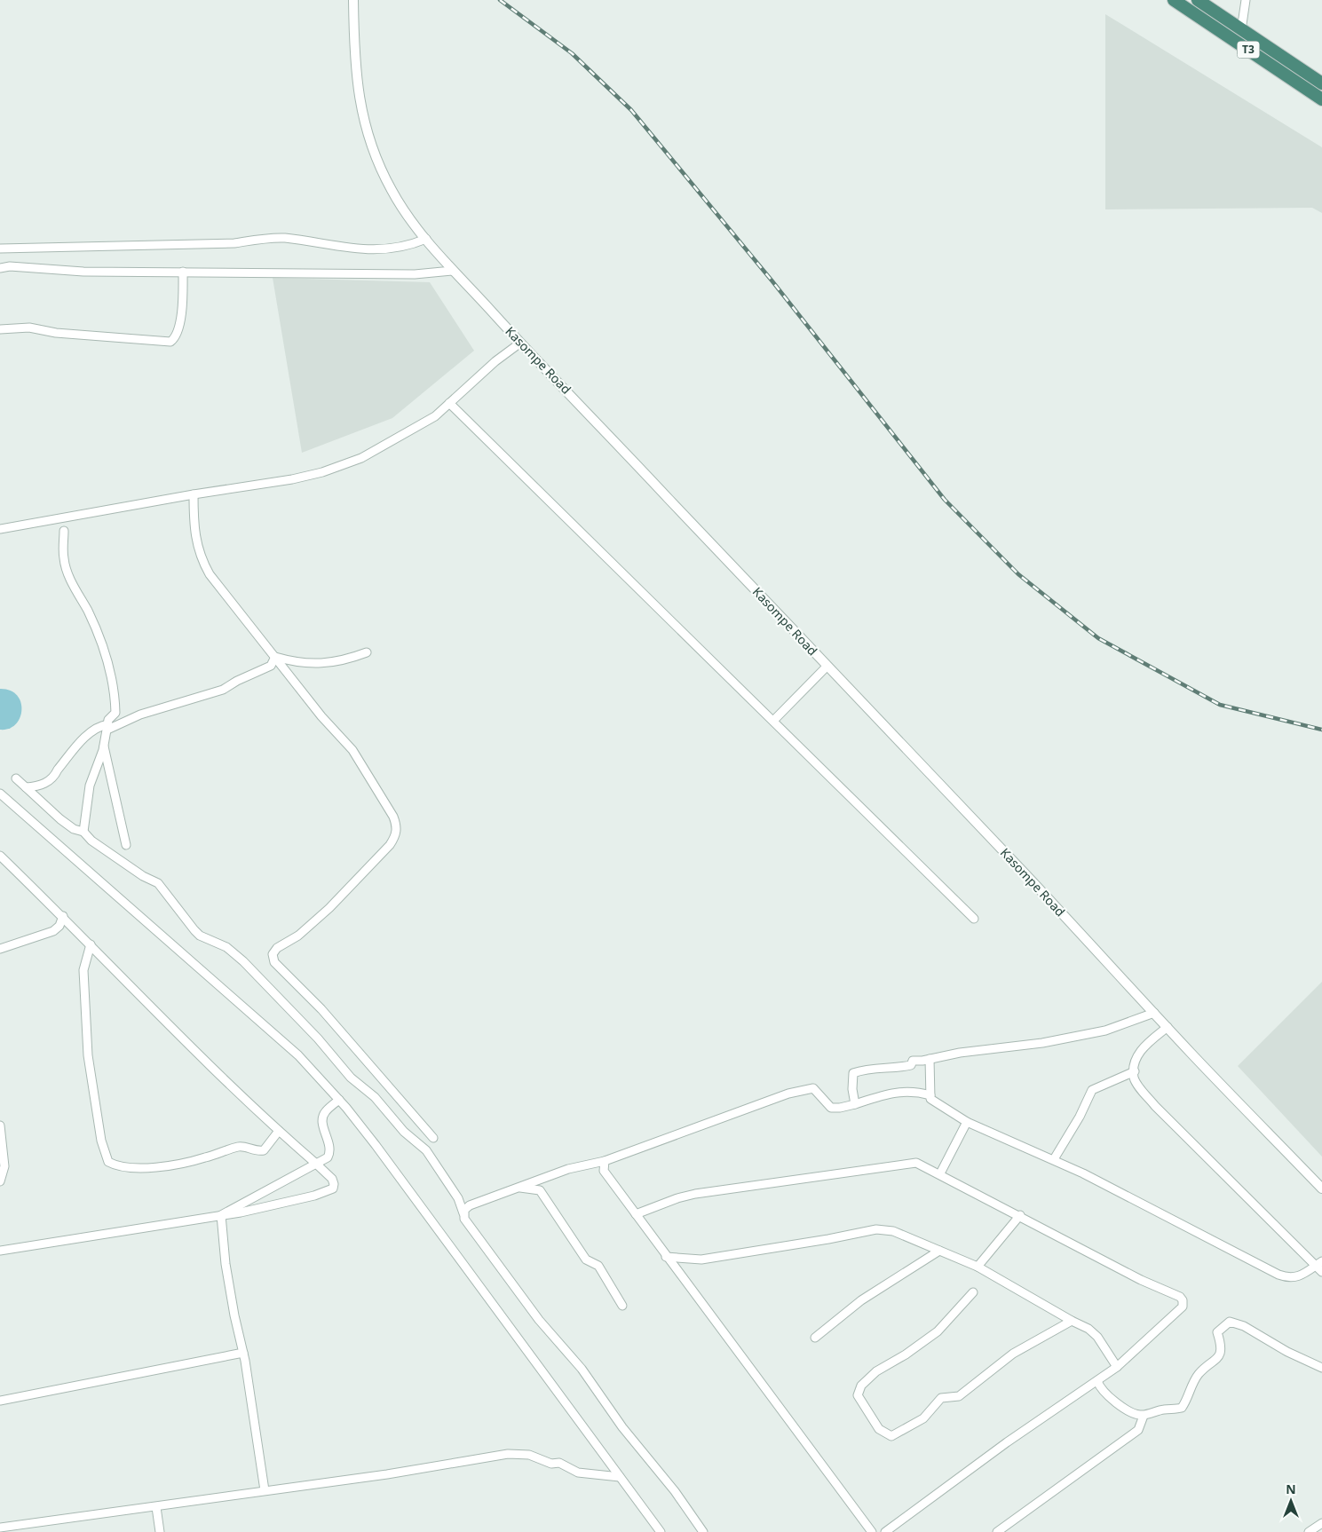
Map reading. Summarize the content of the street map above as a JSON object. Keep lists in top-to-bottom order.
{
  "streets": {
    "highway": ["T3"],
    "street": ["Kasompe Road"]
  },
  "north": "top"
}
